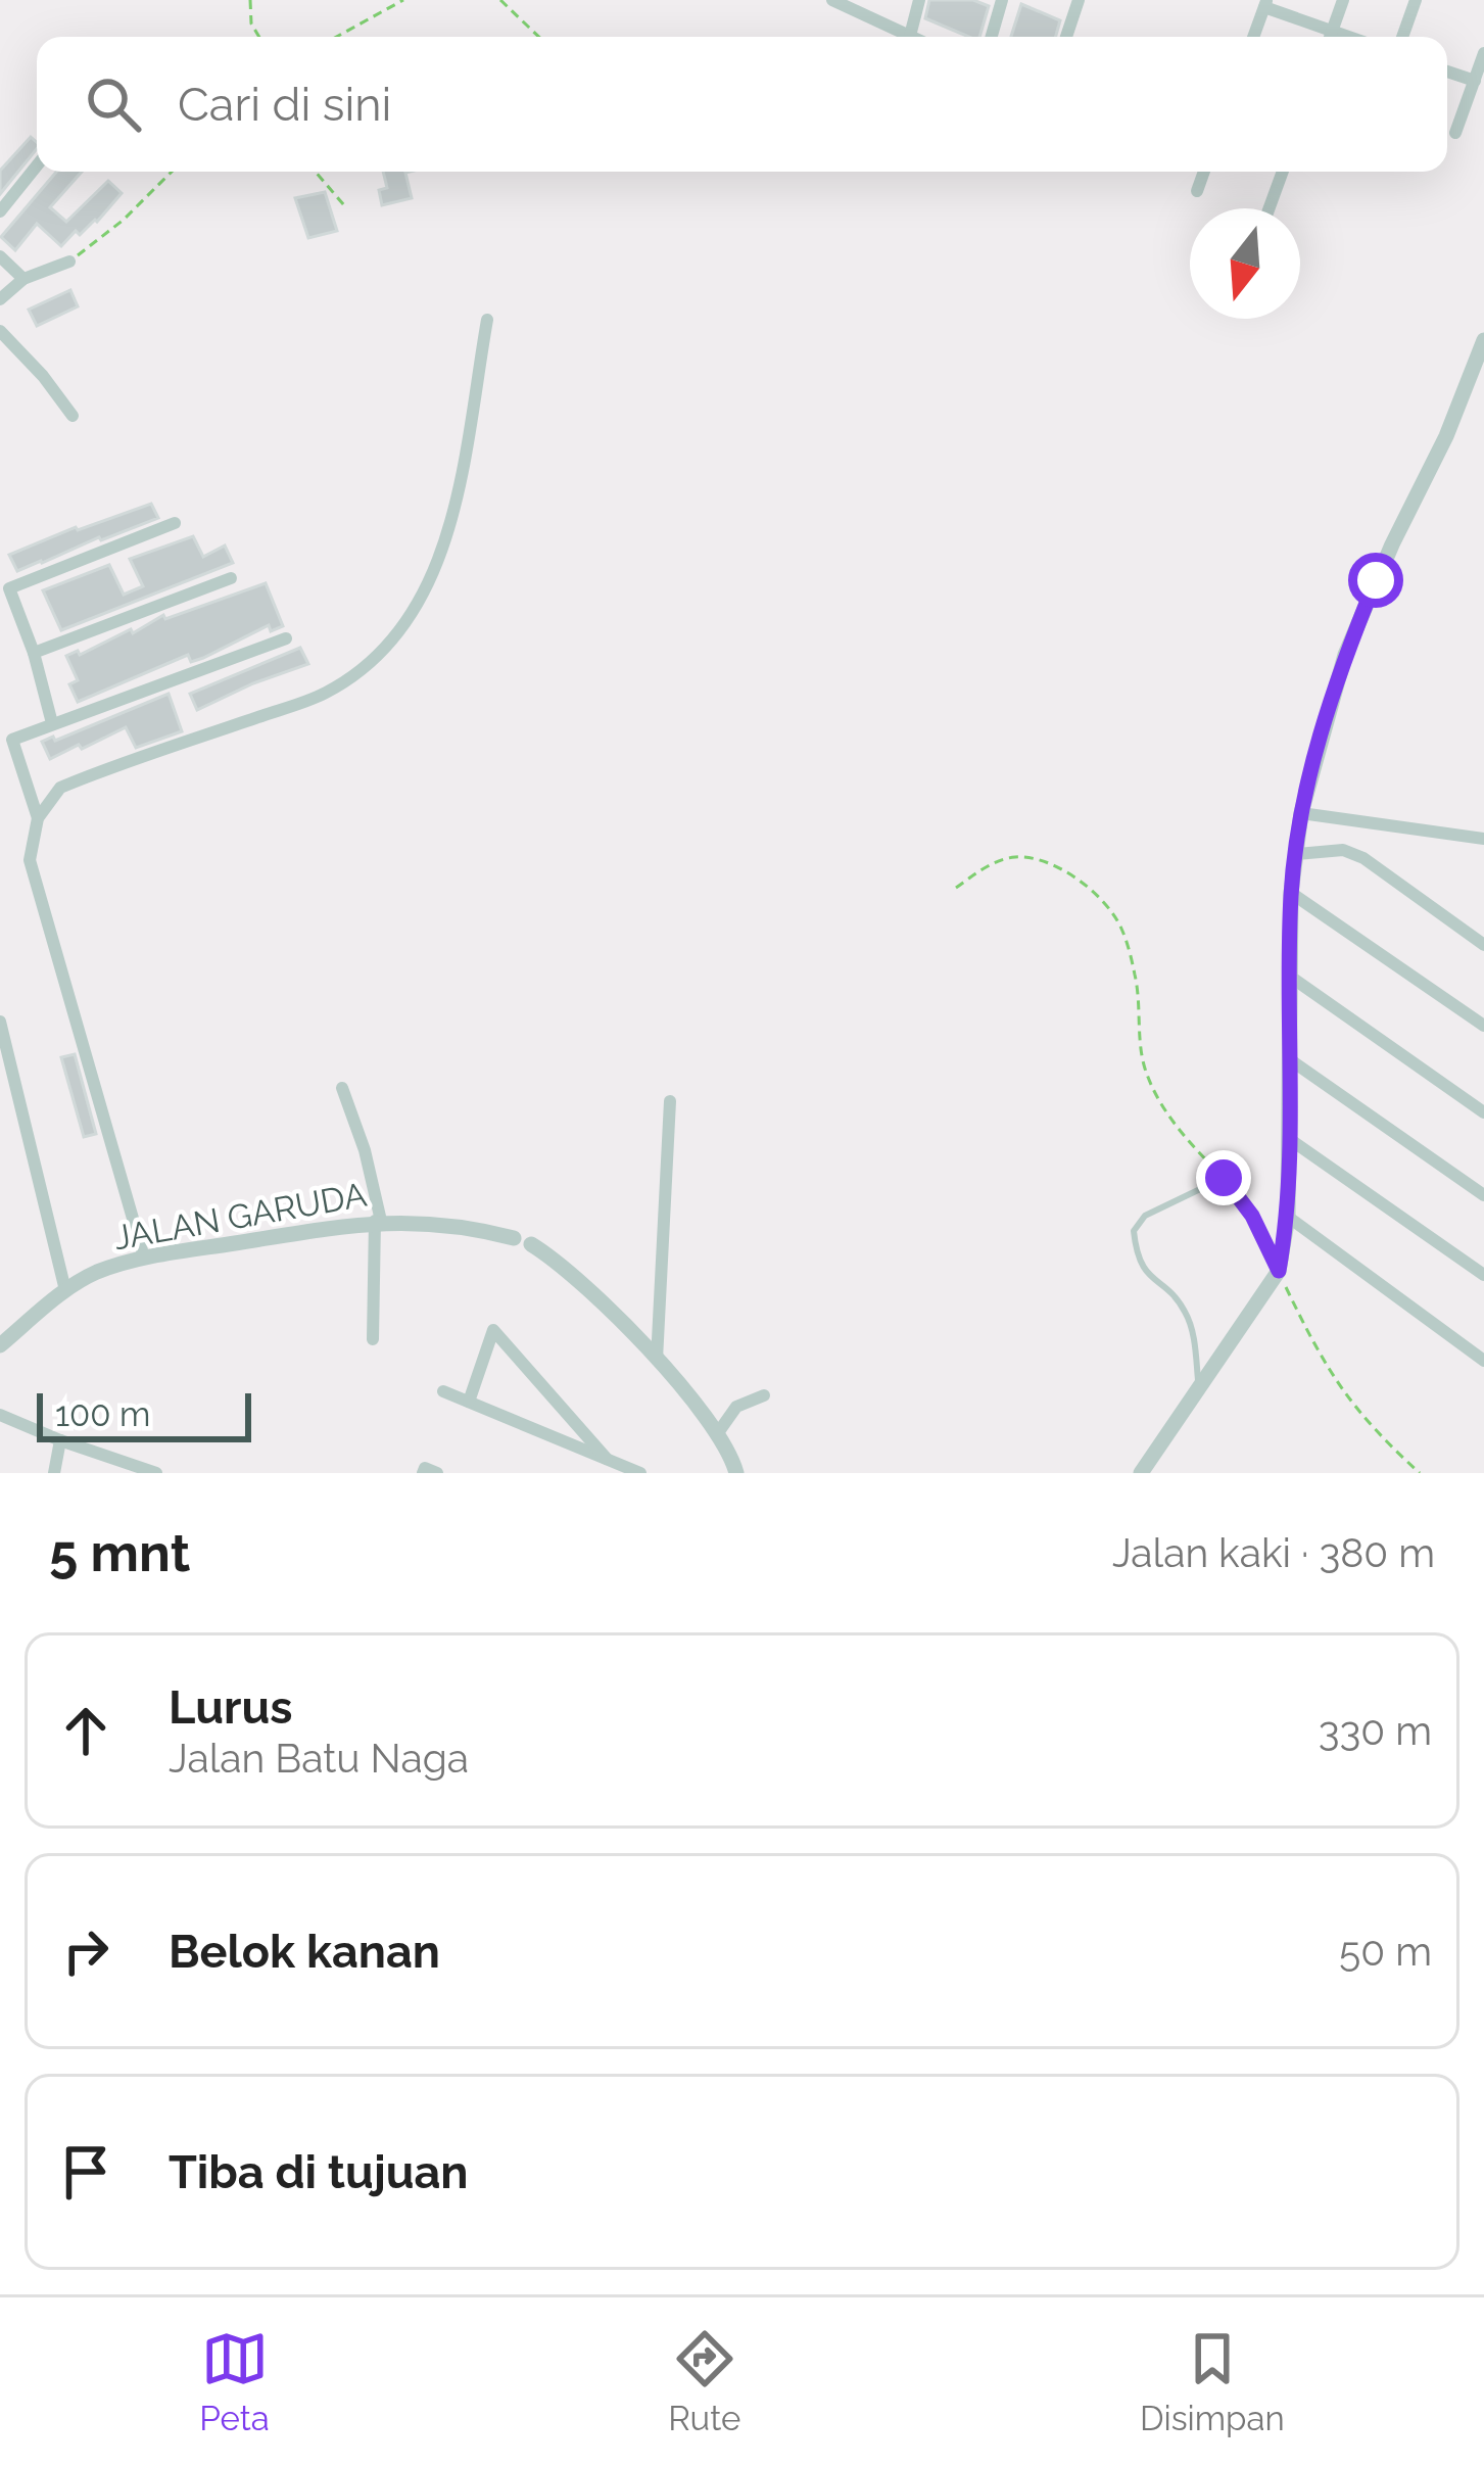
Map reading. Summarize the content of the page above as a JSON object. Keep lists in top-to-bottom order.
{
  "streets": {
    "street": ["JALAN GARUDA"]
  },
  "scale_bar": "100 m",
  "north": "bottom",
  "page": {
    "search": "Cari di sini",
    "scale": "100 m",
    "heading": ["5 mnt", "Jalan kaki · 380 m"],
    "list": [
      ["Lurus", "Jalan Batu Naga", "330 m"],
      ["Belok kanan", "50 m"],
      "Tiba di tujuan"
    ],
    "nav": ["Peta", "Rute", "Disimpan"]
  }
}
